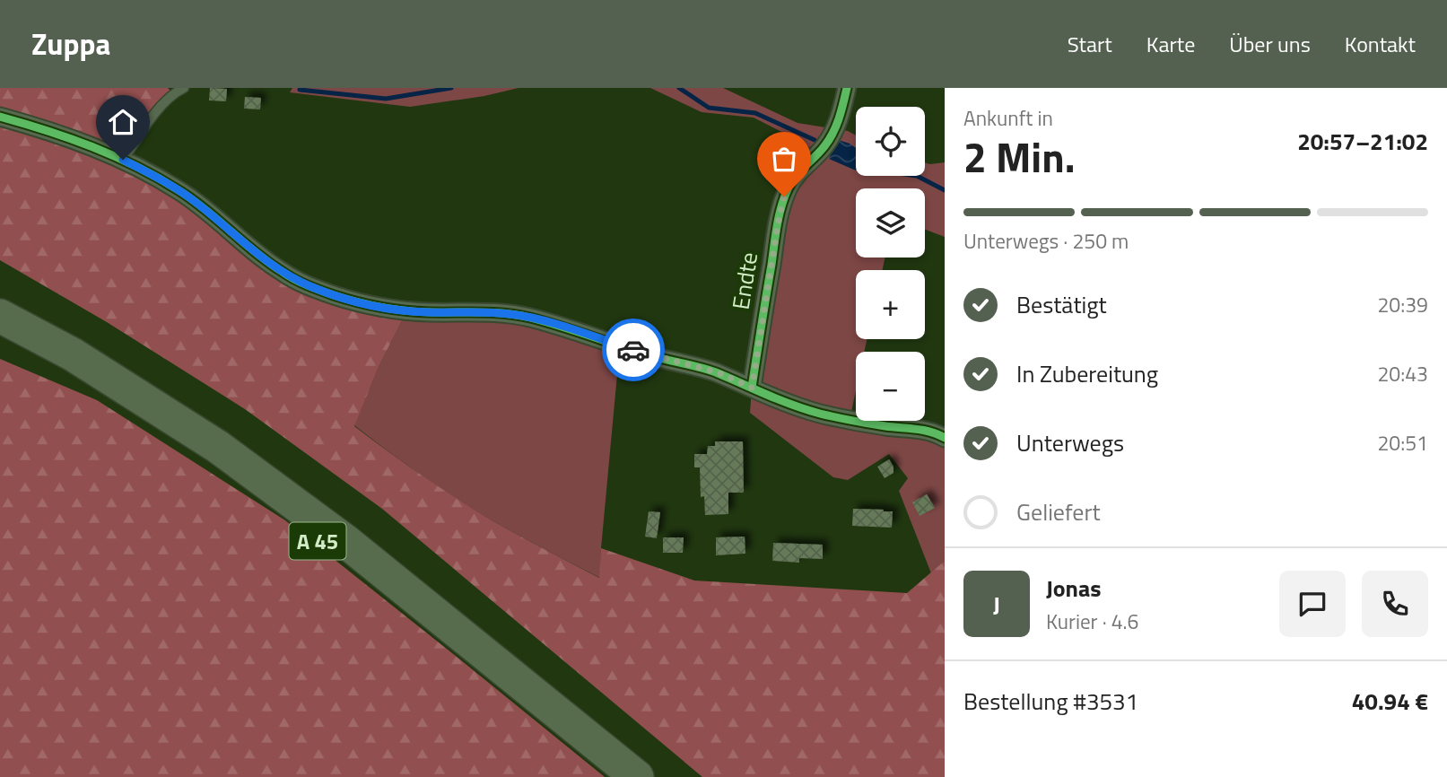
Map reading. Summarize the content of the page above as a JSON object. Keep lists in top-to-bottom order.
{
  "streets": {
    "highway": ["A 45"],
    "street": ["Endte"]
  },
  "page": {
    "header": "Zuppa",
    "nav": [
      "Start",
      "Karte",
      "Über uns",
      "Kontakt"
    ],
    "heading": ["2 Min.", "Ankunft in", "20:57–21:02"],
    "panel": [
      "Jonas",
      "Kurier · 4.6",
      "Bestellung #3531",
      "40.94 €"
    ],
    "map_buttons": ["+", "−"],
    "bar": "Unterwegs · 250 m",
    "list": [
      ["Bestätigt", "20:39"],
      ["In Zubereitung", "20:43"],
      ["Unterwegs", "20:51"],
      "Geliefert"
    ],
    "round": "J"
  }
}
